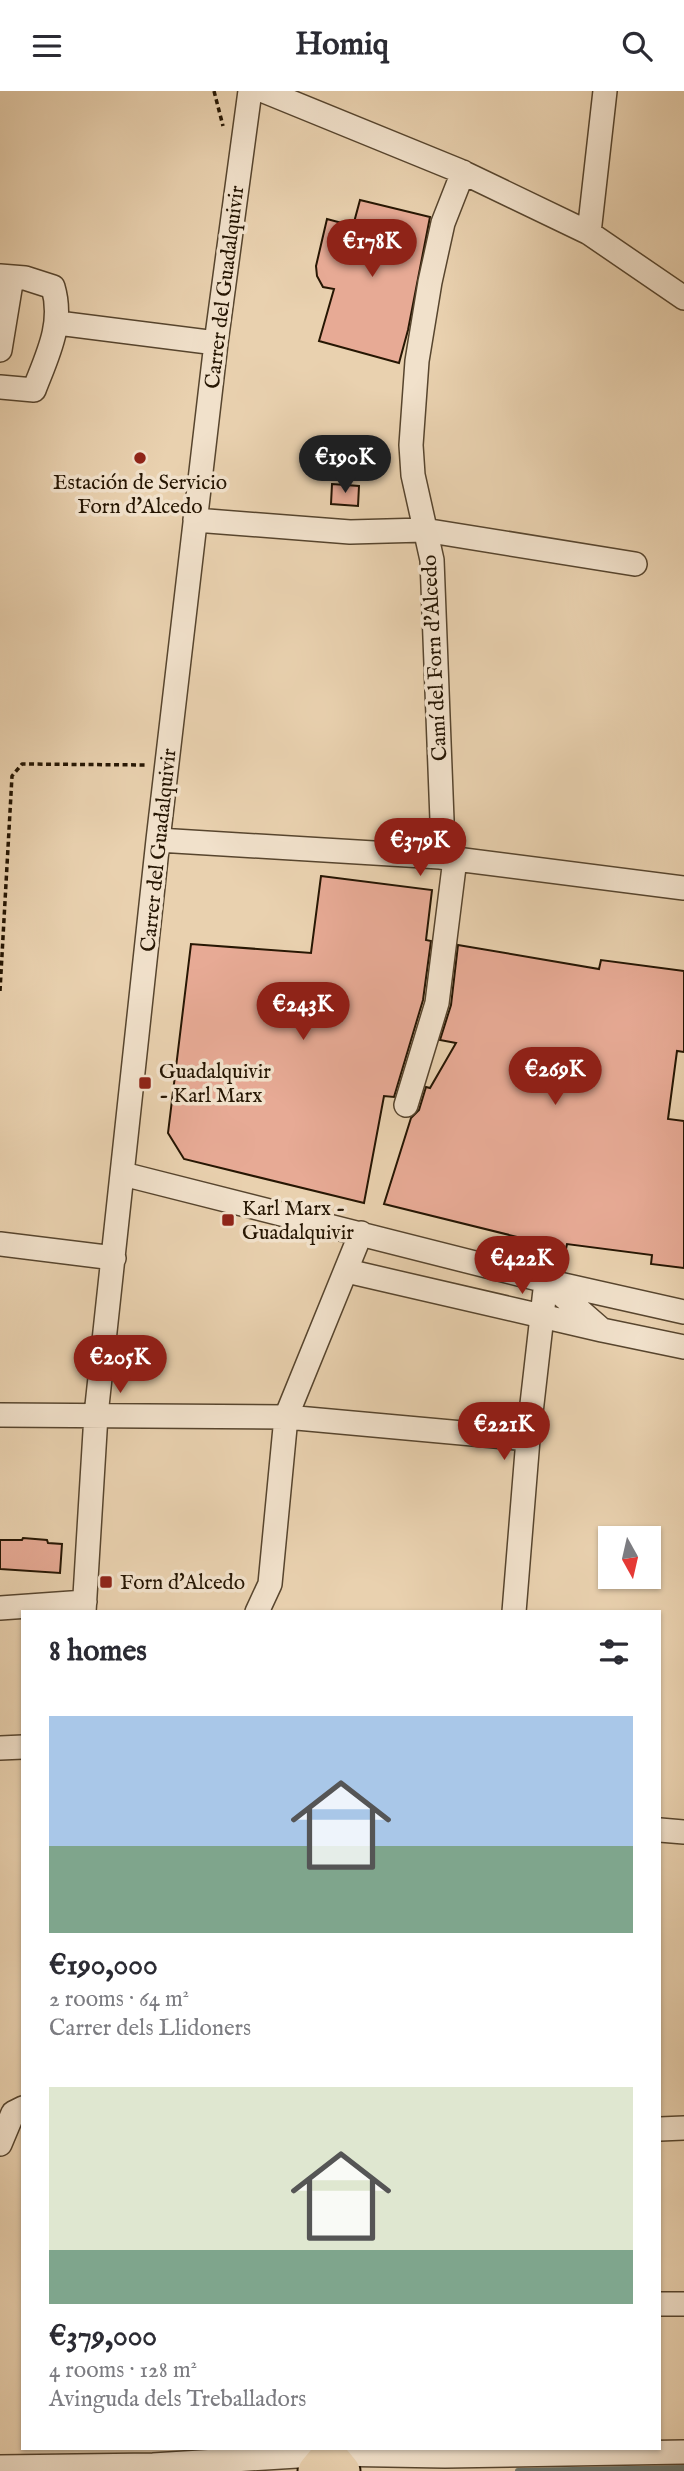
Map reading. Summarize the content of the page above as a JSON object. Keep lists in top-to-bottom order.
{
  "streets": {
    "street": ["Carrer del Guadalquivir", "Camí del Forn d'Alcedo"]
  },
  "places": {
    "other": ["Estación de Servicio Forn d'Alcedo"],
    "transit": ["Guadalquivir - Karl Marx", "Karl Marx - Guadalquivir", "Forn d'Alcedo"]
  },
  "north": "bottom",
  "page": {
    "header": "Homiq",
    "price": [
      "€178K",
      "€190K",
      "€379K",
      "€243K",
      "€269K",
      "€422K",
      "€205K",
      "€221K"
    ],
    "heading": "8 homes",
    "list": [
      {
        "name": "€190,000",
        "note": "2 rooms · 64 m² · Carrer dels Llidoners"
      },
      {
        "name": "€379,000",
        "note": "4 rooms · 128 m² · Avinguda dels Treballadors"
      }
    ]
  }
}
